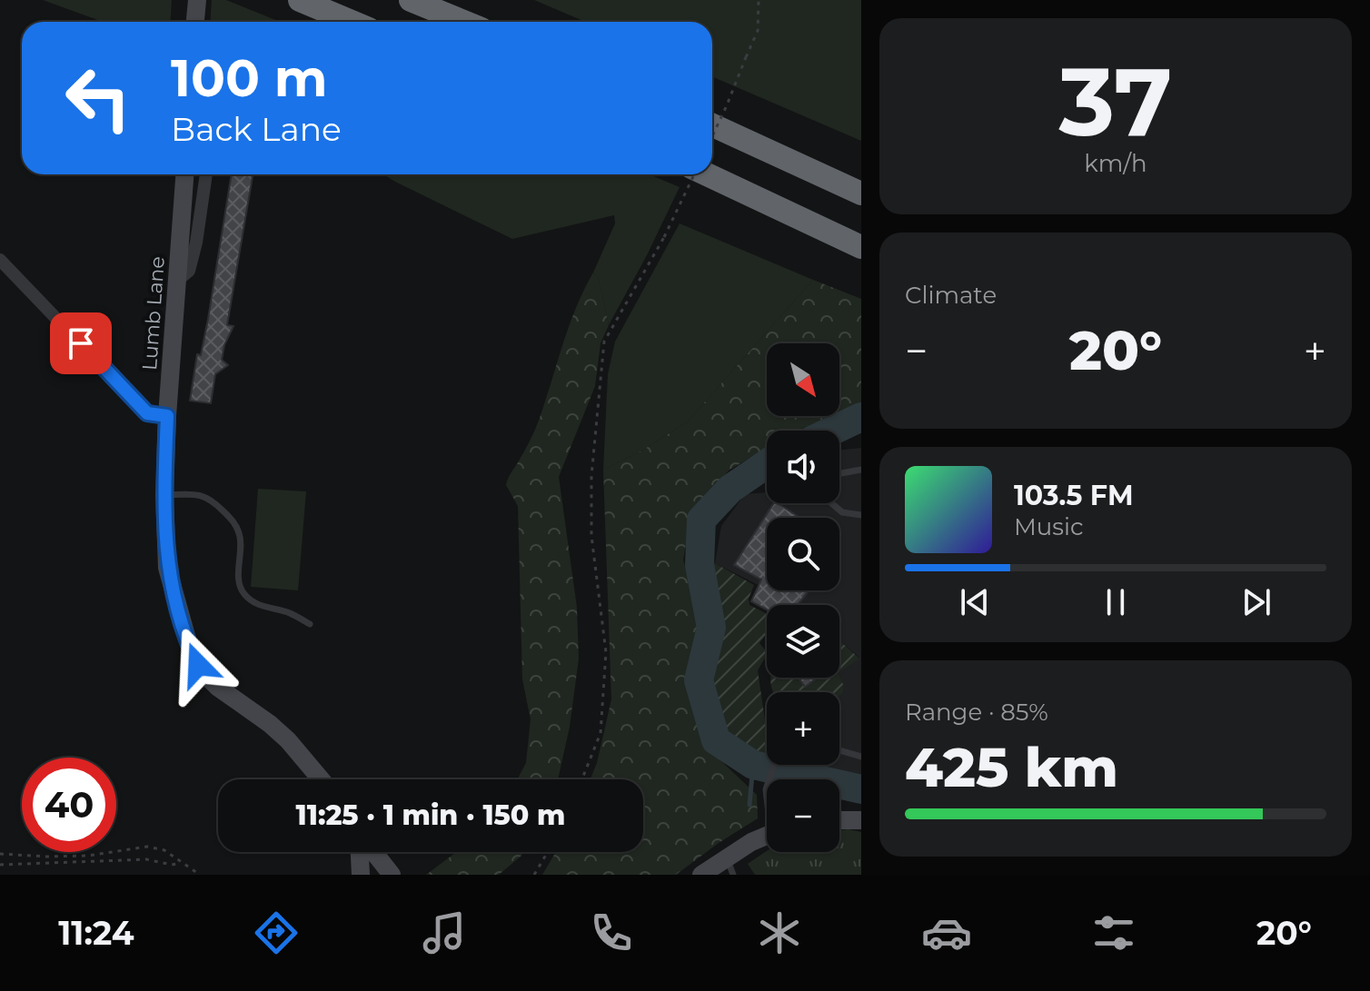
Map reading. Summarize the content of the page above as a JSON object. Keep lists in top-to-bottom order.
{
  "streets": {
    "street": ["Lumb Lane"]
  },
  "north": "bottom right",
  "page": {
    "tile": [
      ["37", "km/h"],
      "Climate",
      ["Range · 85%", "425 km"]
    ],
    "turn": ["100 m", "Back Lane"],
    "heat": ["−", "20°", "+"],
    "map_buttons": ["+", "−"],
    "song": ["103.5 FM", "Music"],
    "limit": "40",
    "trip": "11:25 · 1 min · 150 m",
    "tabs": ["11:24", "20°"]
  }
}
